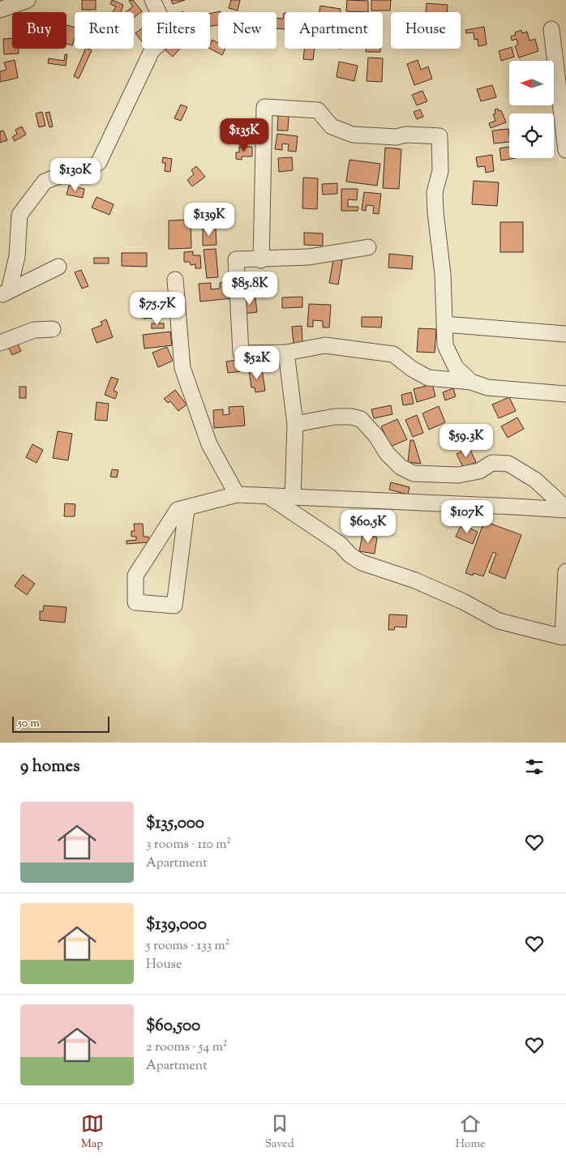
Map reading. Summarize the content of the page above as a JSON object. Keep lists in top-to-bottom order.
{
  "scale_bar": "50 m",
  "north": "left",
  "page": {
    "chip": [
      "Buy",
      "Rent",
      "Filters",
      "New",
      "Apartment",
      "House"
    ],
    "price": [
      "$135K",
      "$130K",
      "$139K",
      "$85.8K",
      "$75.7K",
      "$52K",
      "$59.3K",
      "$107K",
      "$60.5K"
    ],
    "scale": "50 m",
    "heading": "9 homes",
    "list": [
      {
        "name": "$135,000",
        "note": "3 rooms · 110 m² · Apartment"
      },
      {
        "name": "$139,000",
        "note": "5 rooms · 133 m² · House"
      },
      {
        "name": "$60,500",
        "note": "2 rooms · 54 m² · Apartment"
      }
    ],
    "tabs": ["Map", "Saved", "Home"]
  }
}
